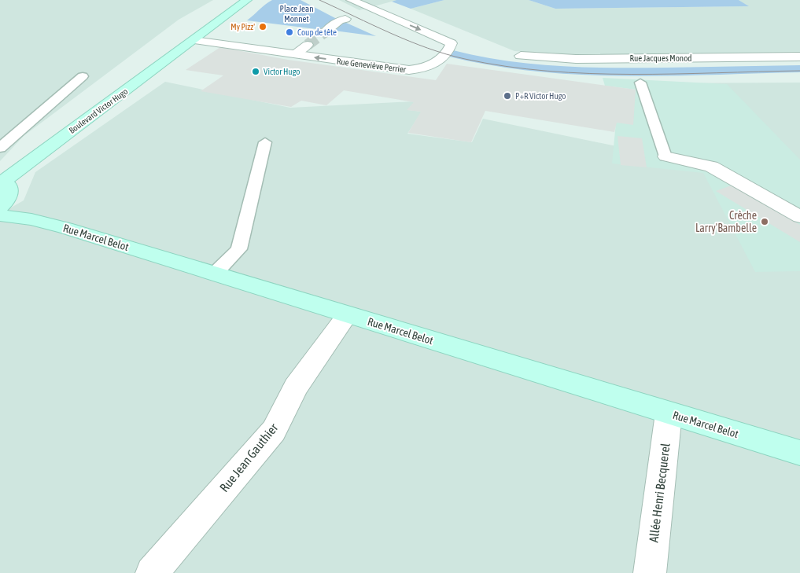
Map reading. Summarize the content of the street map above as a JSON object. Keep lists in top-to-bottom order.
{
  "streets": {
    "main road": ["Boulevard Victor Hugo", "Rue Marcel Belot"],
    "street": [
      "Rue Jacques Monod",
      "Rue Geneviève Perrier",
      "Rue Jean Gauthier",
      "Allée Henri Becquerel"
    ]
  },
  "crossings": [
    ["Rue Geneviève Perrier", "Boulevard Victor Hugo"],
    ["Rue Marcel Belot", "Rue Jean Gauthier"],
    ["Rue Marcel Belot", "Allée Henri Becquerel"]
  ],
  "parks": ["Place Jean Monnet"],
  "places": [
    "My Pizz'",
    "Coup de tête",
    "Victor Hugo",
    "P+R Victor Hugo",
    "Crèche Larry'Bambelle"
  ]
}
